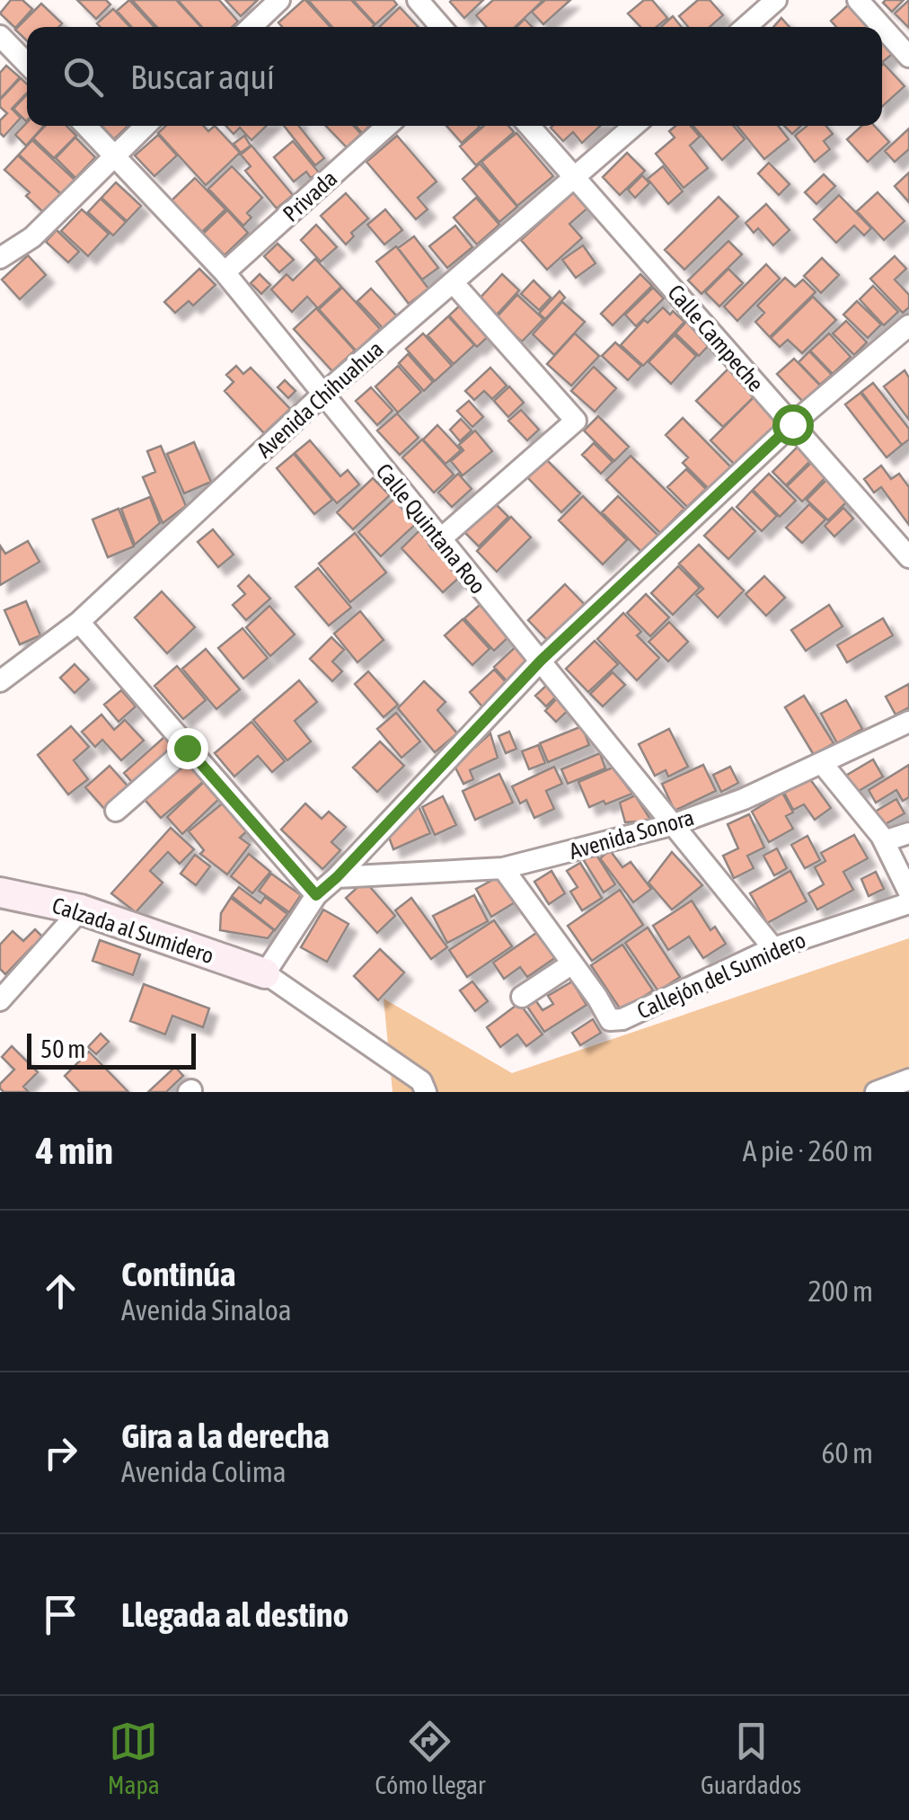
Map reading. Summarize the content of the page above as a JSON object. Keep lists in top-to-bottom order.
{
  "streets": {
    "street": [
      "Privada",
      "Calle Campeche",
      "Avenida Chihuahua",
      "Calle Quintana Roo",
      "Avenida Sonora",
      "Calzada al Sumidero",
      "Callejón del Sumidero"
    ]
  },
  "crossings": [
    ["Privada", "Calle Quintana Roo"],
    ["Calle Campeche", "Avenida Chihuahua"],
    ["Avenida Chihuahua", "Calle Quintana Roo"],
    ["Calle Quintana Roo", "Avenida Sonora"],
    ["Calle Quintana Roo", "Callejón del Sumidero"]
  ],
  "scale_bar": "50 m",
  "page": {
    "search": "Buscar aquí",
    "scale": "50 m",
    "heading": ["4 min", "A pie · 260 m"],
    "list": [
      ["Continúa", "Avenida Sinaloa", "200 m"],
      ["Gira a la derecha", "Avenida Colima", "60 m"],
      "Llegada al destino"
    ],
    "nav": ["Mapa", "Cómo llegar", "Guardados"]
  }
}
